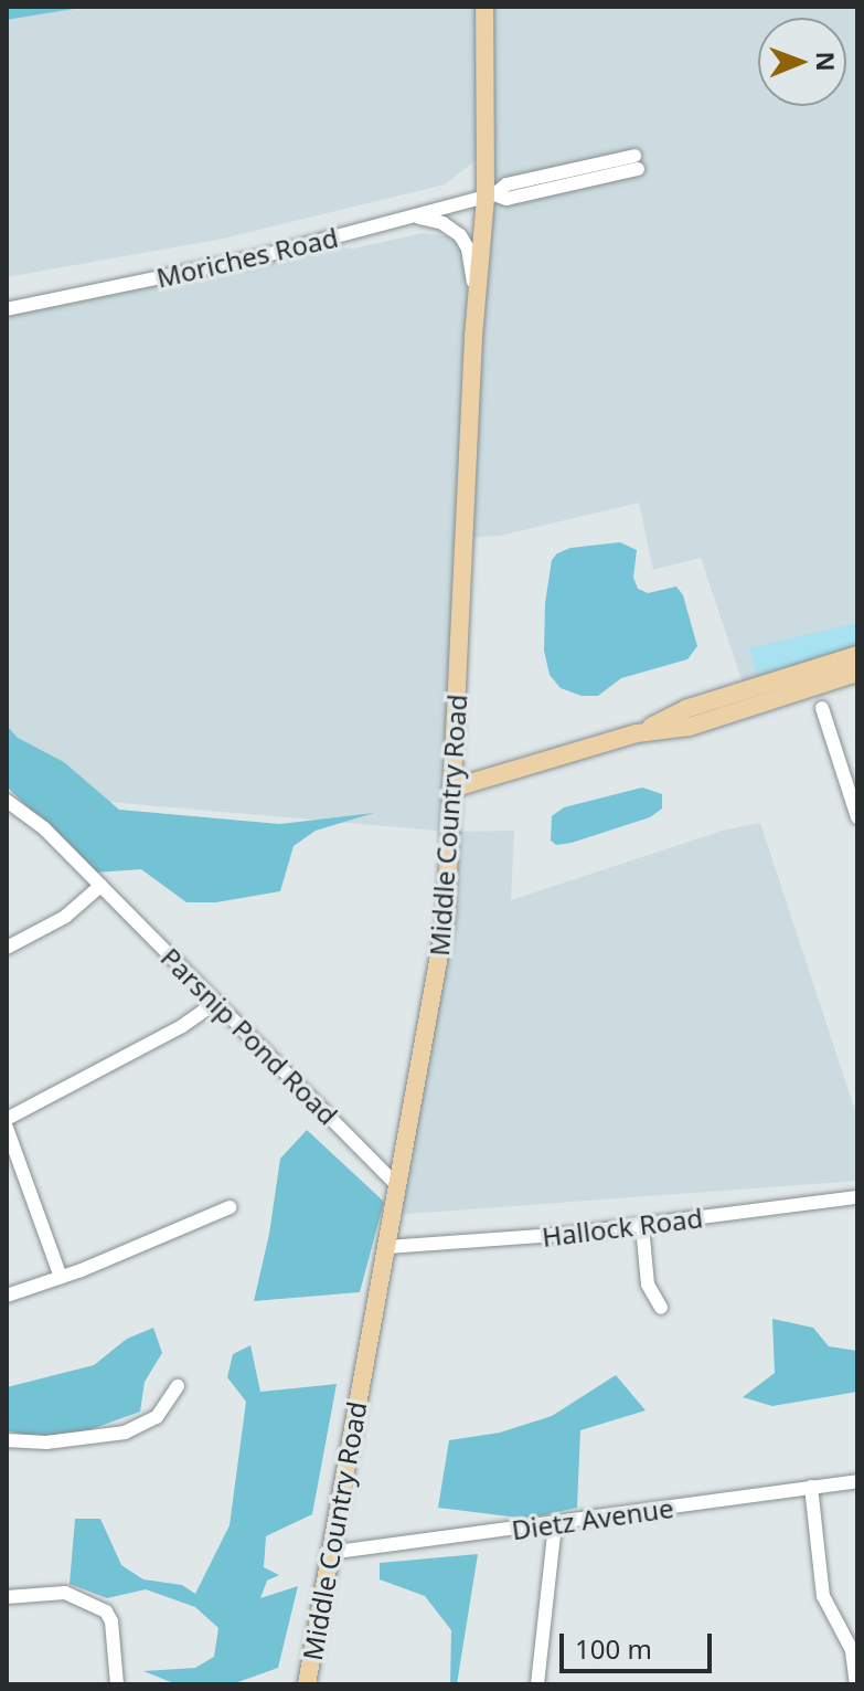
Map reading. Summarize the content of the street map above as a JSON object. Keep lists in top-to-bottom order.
{
  "streets": {
    "main road": ["Middle Country Road"],
    "street": [
      "Moriches Road",
      "Parsnip Pond Road",
      "Hallock Road",
      "Dietz Avenue"
    ]
  },
  "crossings": [
    ["Moriches Road", "Middle Country Road"],
    ["Middle Country Road", "Parsnip Pond Road"],
    ["Middle Country Road", "Hallock Road"],
    ["Middle Country Road", "Dietz Avenue"]
  ],
  "scale_bar": "100 m",
  "north": "right"
}
